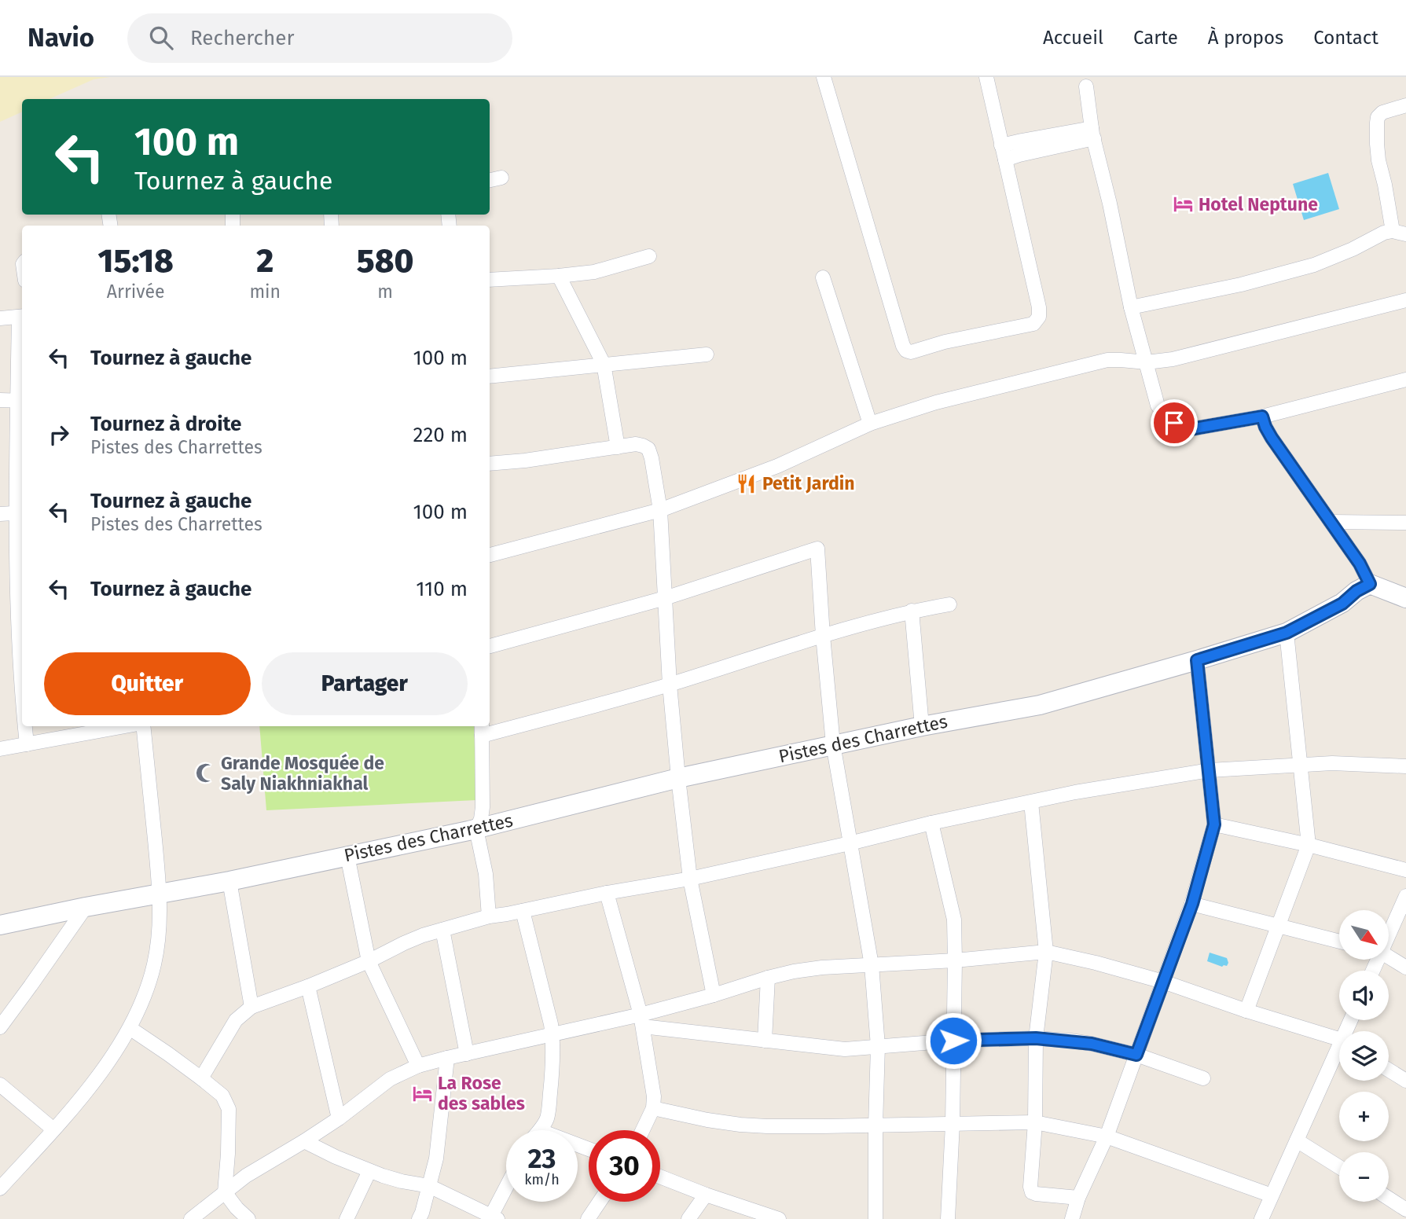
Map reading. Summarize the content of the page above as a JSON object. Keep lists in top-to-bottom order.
{
  "streets": {
    "main road": ["Pistes des Charrettes"]
  },
  "places": {
    "hotel": ["Hotel Neptune", "La Rose des sables"],
    "restaurant": ["Petit Jardin"],
    "mosque": ["Grande Mosquée de Saly Niakhniakhal"]
  },
  "north": "bottom right",
  "page": {
    "header": "Navio",
    "search": "Rechercher",
    "nav": [
      "Accueil",
      "Carte",
      "À propos",
      "Contact"
    ],
    "turn": ["100 m", "Tournez à gauche"],
    "eta": [
      "15:18",
      "Arrivée",
      "2",
      "min",
      "580",
      "m"
    ],
    "list": [
      {
        "name": "Tournez à gauche",
        "value": "100 m"
      },
      {
        "name": "Tournez à droite",
        "note": "Pistes des Charrettes",
        "value": "220 m"
      },
      {
        "name": "Tournez à gauche",
        "note": "Pistes des Charrettes",
        "value": "100 m"
      },
      {
        "name": "Tournez à gauche",
        "value": "110 m"
      }
    ],
    "buttons": ["Quitter", "Partager"],
    "map_buttons": ["+", "−"],
    "speed": "23 km/h",
    "limit": "30"
  }
}
